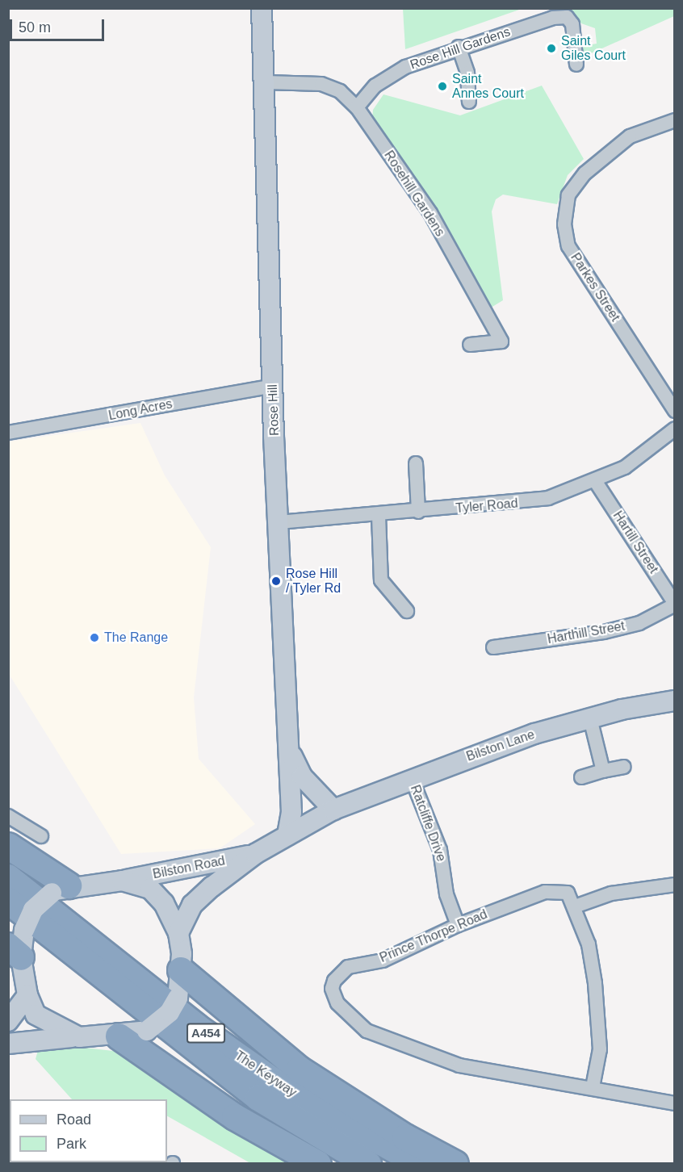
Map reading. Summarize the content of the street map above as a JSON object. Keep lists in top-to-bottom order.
{
  "streets": {
    "highway": ["A454", "The Keyway"],
    "main road": ["Rose Hill", "Bilston Lane", "Bilston Road"],
    "street": [
      "Rose Hill Gardens",
      "Rosehill Gardens",
      "Parkes Street",
      "Long Acres",
      "Tyler Road",
      "Hartill Street",
      "Harthill Street",
      "Ratcliffe Drive",
      "Prince Thorpe Road"
    ]
  },
  "crossings": [
    ["Rose Hill Gardens", "Rosehill Gardens"],
    ["Rosehill Gardens", "Rose Hill"],
    ["Long Acres", "Rose Hill"],
    ["Rose Hill", "Tyler Road"],
    ["Rose Hill", "Bilston Lane"],
    ["Rose Hill", "Bilston Road"],
    ["Tyler Road", "Hartill Street"],
    ["Hartill Street", "Harthill Street"],
    ["Bilston Lane", "Ratcliffe Drive"],
    ["Bilston Lane", "Bilston Road"],
    ["Ratcliffe Drive", "Prince Thorpe Road"]
  ],
  "places": [
    "Saint Giles Court",
    "Saint Annes Court",
    "Rose Hill / Tyler Rd",
    "The Range"
  ],
  "legend": ["Road", "Park"],
  "scale_bar": "50 m"
}
